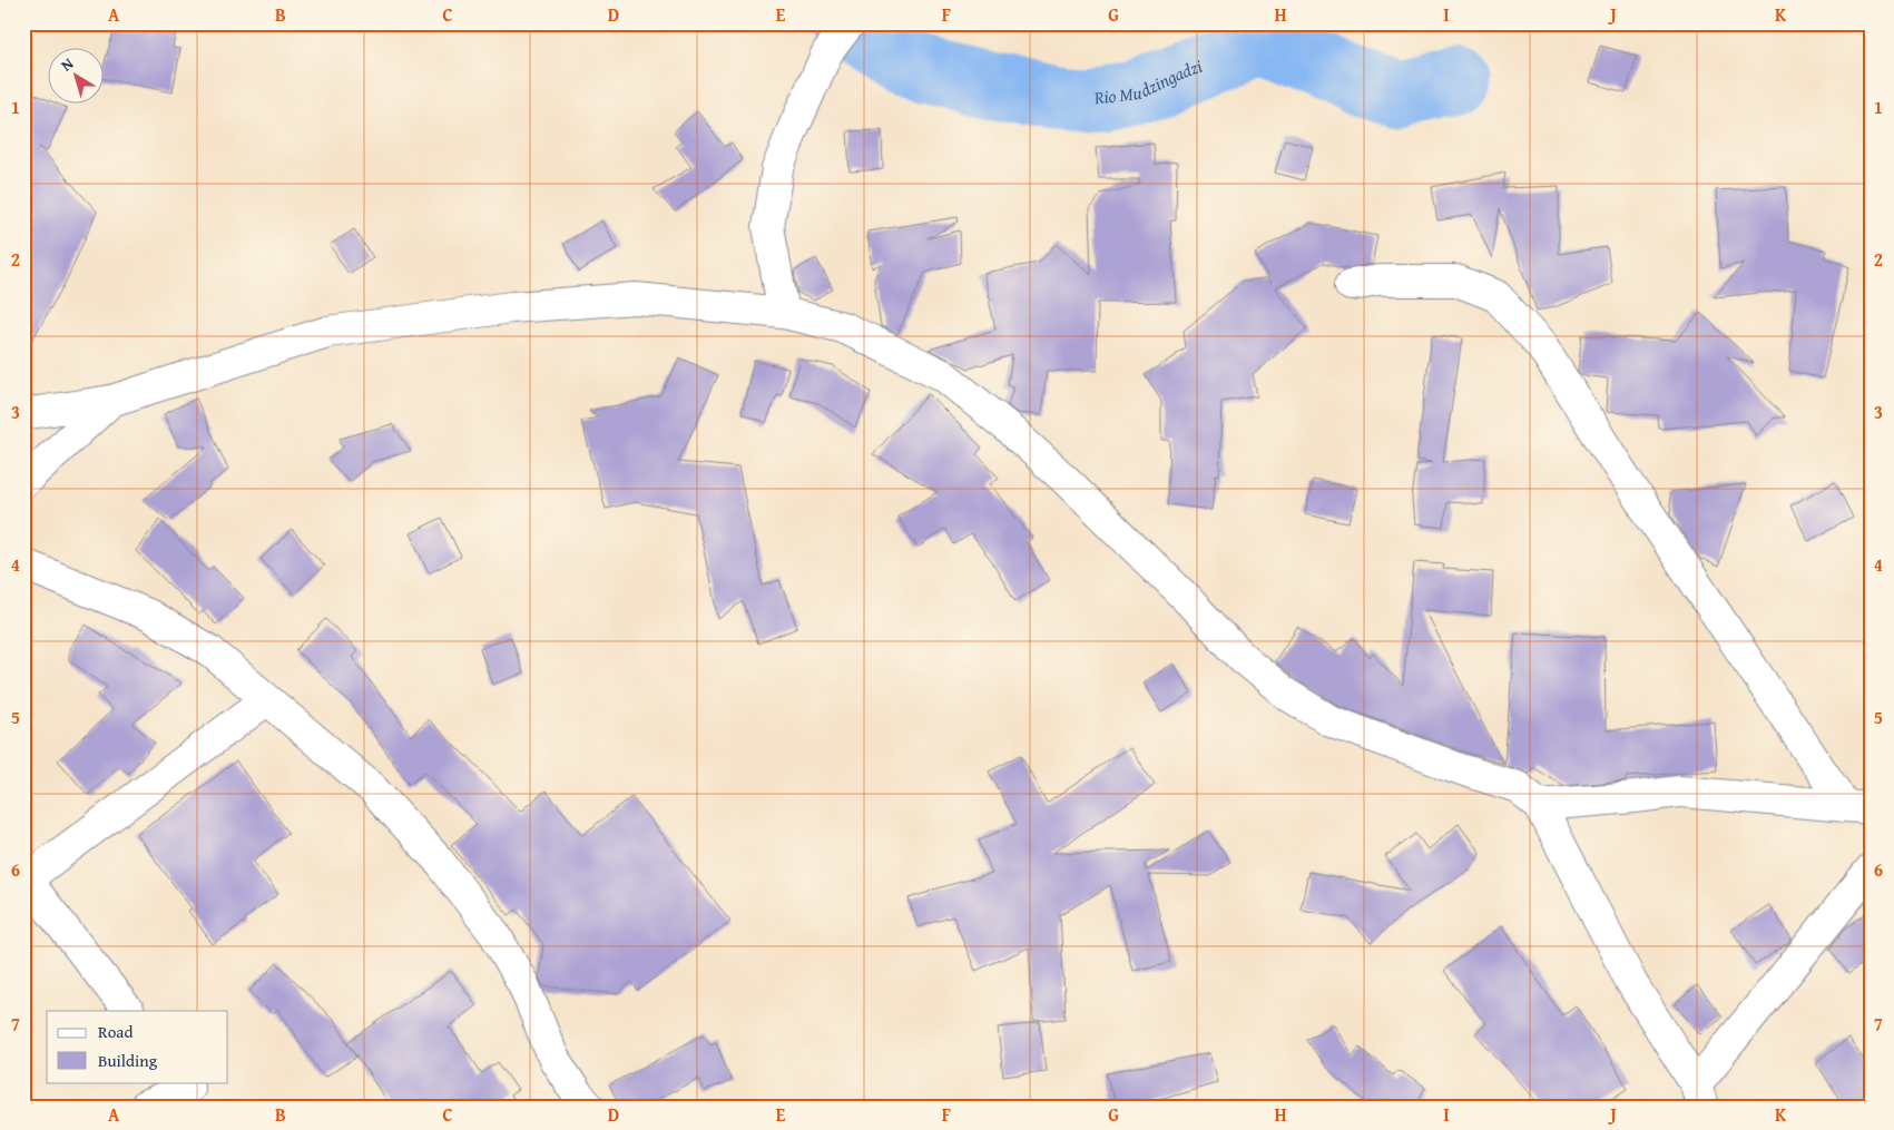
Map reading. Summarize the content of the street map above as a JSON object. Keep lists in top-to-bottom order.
{
  "water": ["Rio Mudzingadzi"],
  "legend": ["Road", "Building"],
  "north": "top left",
  "grid": {
    "columns": [
      "A",
      "B",
      "C",
      "D",
      "E",
      "F",
      "G",
      "H",
      "I",
      "J",
      "K"
    ],
    "rows": [
      "1",
      "2",
      "3",
      "4",
      "5",
      "6",
      "7"
    ]
  }
}
